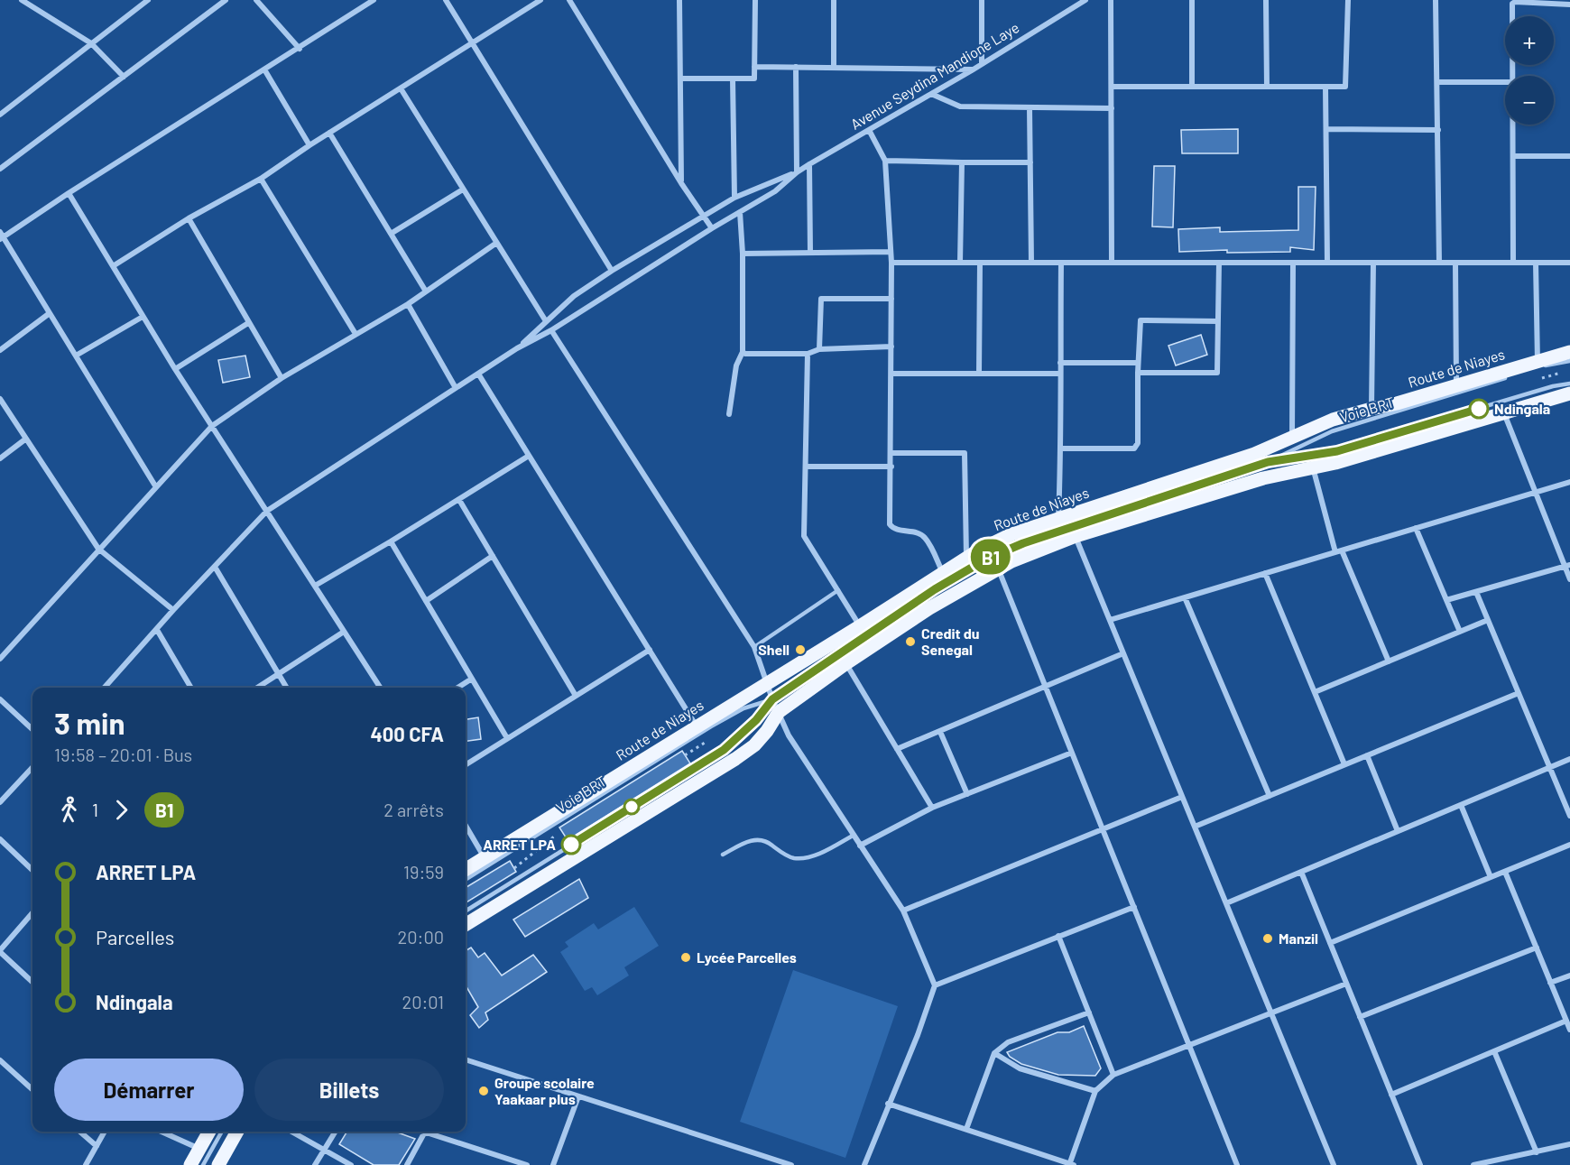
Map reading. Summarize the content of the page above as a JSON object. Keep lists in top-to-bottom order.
{
  "streets": {
    "main road": ["Route de Niayes"],
    "street": ["Avenue Seydina Mandione Laye"],
    "lane": ["Voie BRT"]
  },
  "places": [
    "Ndingala",
    "Credit du Senegal",
    "Shell",
    "ARRET LPA",
    "Manzil",
    "Lycée Parcelles",
    "Groupe scolaire Yaakaar plus"
  ],
  "lines": ["bus line B1"],
  "page": {
    "on_map": "B1",
    "map_buttons": ["+", "−"],
    "heading": ["3 min", "19:58 – 20:01 · Bus", "400 CFA"],
    "legs": ["1", "B1", "2 arrêts"],
    "list": [
      {
        "name": "ARRET LPA",
        "value": "19:59"
      },
      {
        "name": "Parcelles",
        "value": "20:00"
      },
      {
        "name": "Ndingala",
        "value": "20:01"
      }
    ],
    "buttons": ["Démarrer", "Billets"]
  }
}
